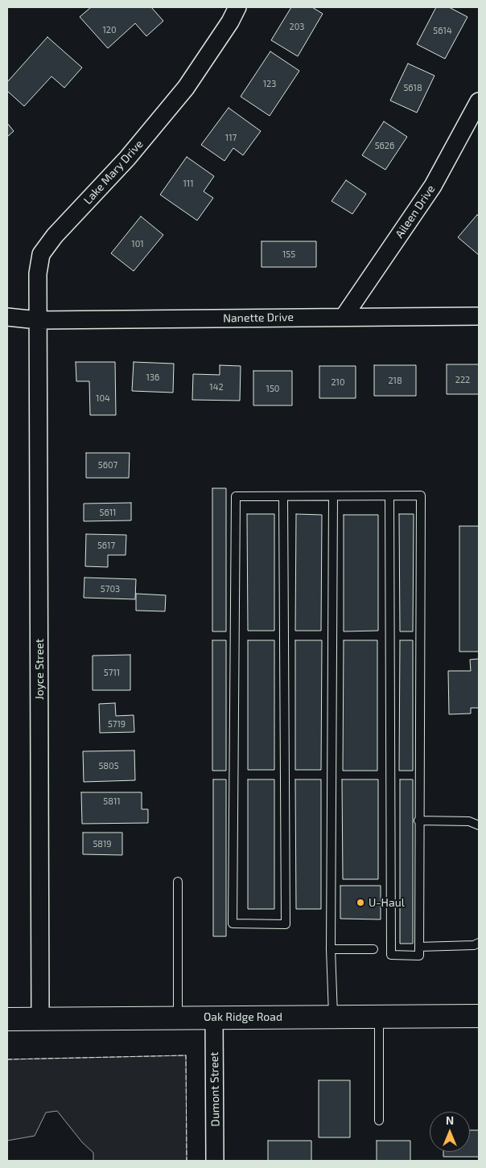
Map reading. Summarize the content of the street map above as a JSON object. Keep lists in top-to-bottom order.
{
  "streets": {
    "main road": ["Oak Ridge Road"],
    "street": [
      "Lake Mary Drive",
      "Aileen Drive",
      "Nanette Drive",
      "Joyce Street",
      "Dumont Street"
    ]
  },
  "crossings": [
    ["Lake Mary Drive", "Nanette Drive"],
    ["Lake Mary Drive", "Joyce Street"],
    ["Aileen Drive", "Nanette Drive"],
    ["Nanette Drive", "Joyce Street"],
    ["Joyce Street", "Oak Ridge Road"],
    ["Oak Ridge Road", "Dumont Street"]
  ],
  "places": ["U-Haul"],
  "house_numbers": [
    "203",
    "120",
    "5614",
    "123",
    "5618",
    "117",
    "5626",
    "111",
    "101",
    "155",
    "136",
    "222",
    "218",
    "210",
    "142",
    "150",
    "104",
    "5607",
    "5611",
    "5617",
    "5703",
    "5711",
    "5719",
    "5805",
    "5811",
    "5819"
  ],
  "north": "top"
}
